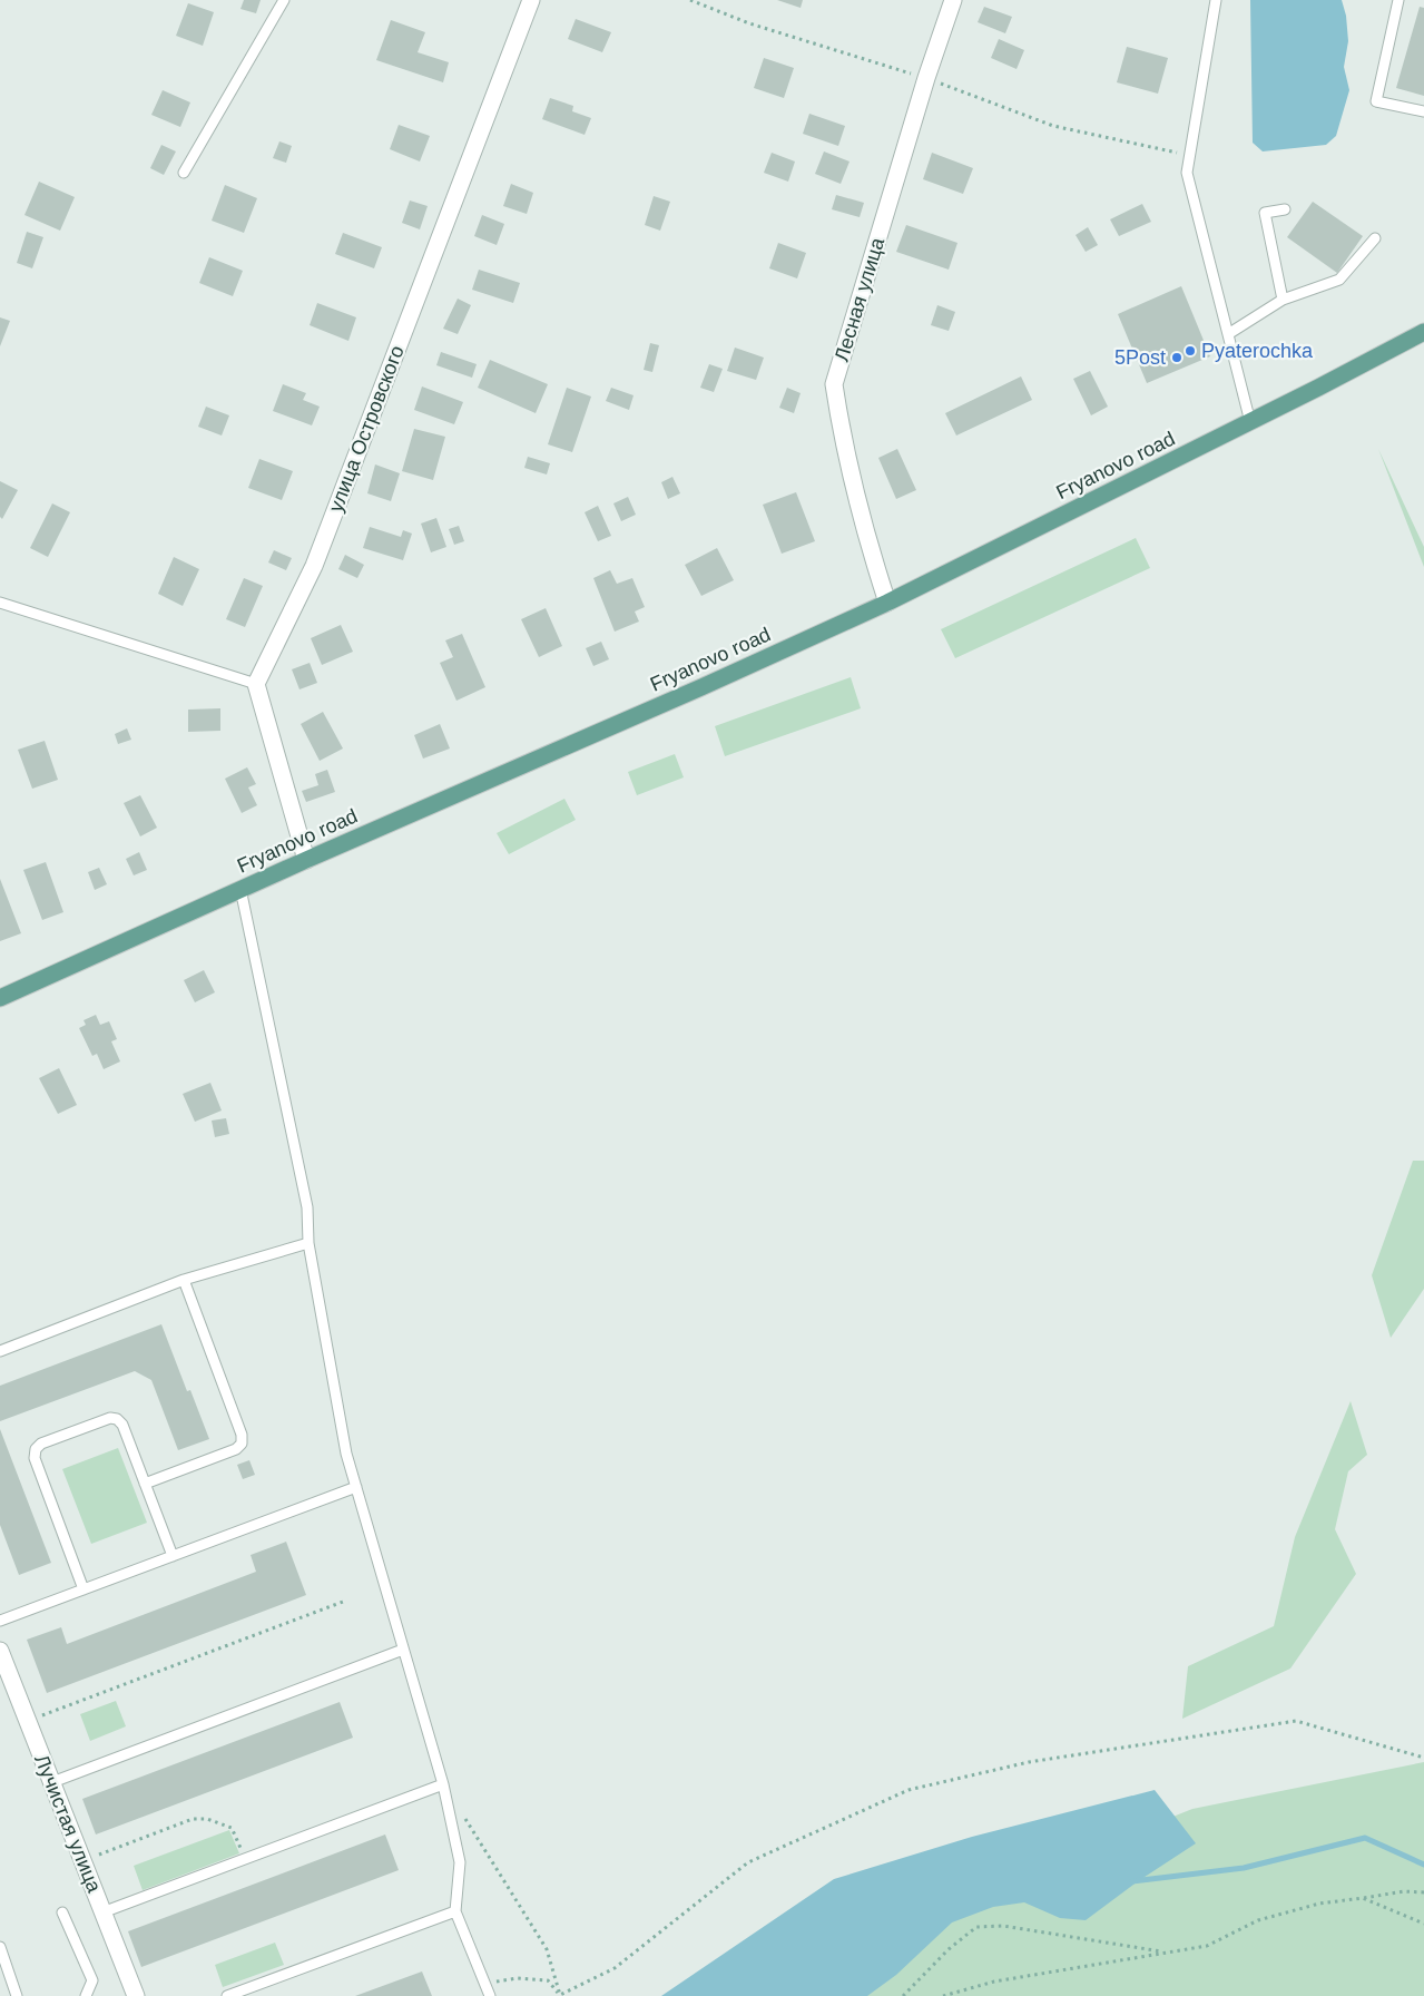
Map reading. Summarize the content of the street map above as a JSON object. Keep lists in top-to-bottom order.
{
  "streets": {
    "main road": ["Fryanovo road"],
    "street": ["Лесная улица", "улица Островского", "Лучистая улица"]
  },
  "crossings": [
    ["Лесная улица", "Fryanovo road"]
  ],
  "places": ["Pyaterochka", "5Post"]
}
